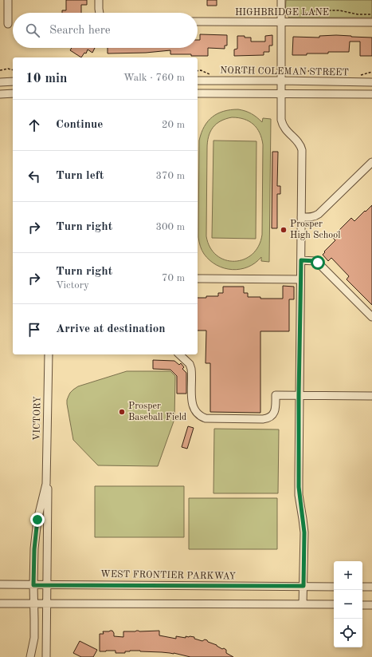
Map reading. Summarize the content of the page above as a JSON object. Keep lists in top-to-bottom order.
{
  "streets": {
    "street": [
      "HIGHBRIDGE LANE",
      "NORTH COLEMAN STREET",
      "VICTORY",
      "WEST FRONTIER PARKWAY"
    ]
  },
  "crossings": [
    ["VICTORY", "WEST FRONTIER PARKWAY"]
  ],
  "places": ["Prosper High School", "Prosper Baseball Field"],
  "page": {
    "search": "Search here",
    "heading": ["10 min", "Walk · 760 m"],
    "list": [
      ["Continue", "20 m"],
      ["Turn left", "370 m"],
      ["Turn right", "300 m"],
      ["Turn right", "Victory", "70 m"],
      "Arrive at destination"
    ],
    "map_buttons": ["+", "−"]
  }
}
